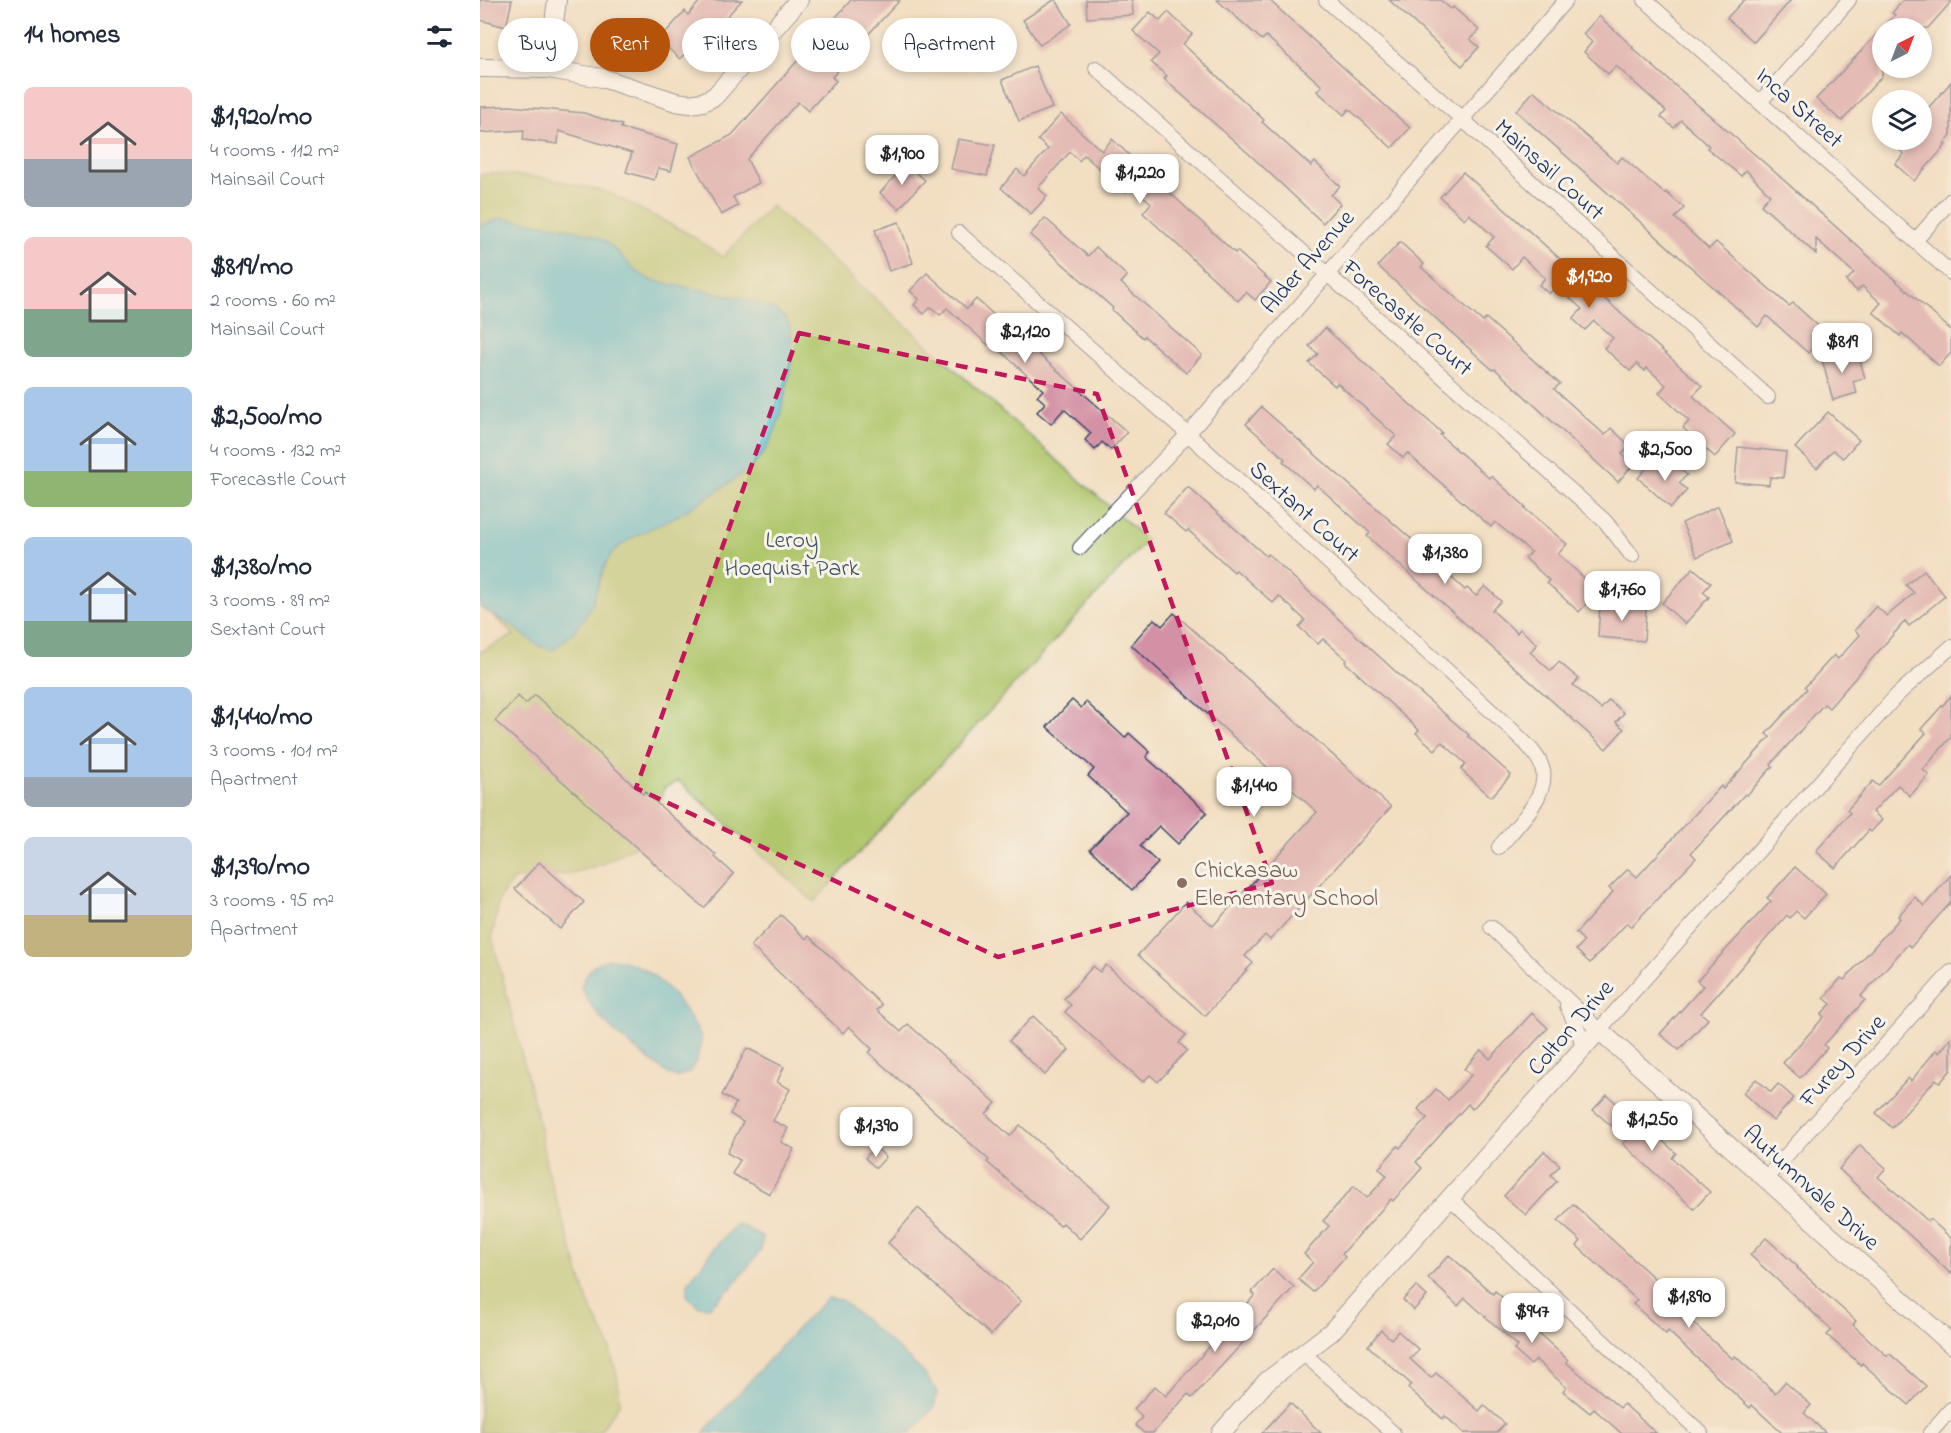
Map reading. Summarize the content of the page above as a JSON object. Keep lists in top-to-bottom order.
{
  "streets": {
    "street": [
      "Inca Street",
      "Mainsail Court",
      "Alder Avenue",
      "Forecastle Court",
      "Sextant Court",
      "Colton Drive",
      "Furey Drive",
      "Autumnvale Drive"
    ]
  },
  "crossings": [
    ["Mainsail Court", "Alder Avenue"],
    ["Alder Avenue", "Forecastle Court"],
    ["Alder Avenue", "Sextant Court"],
    ["Colton Drive", "Autumnvale Drive"],
    ["Furey Drive", "Autumnvale Drive"]
  ],
  "parks": ["Leroy Hoequist Park"],
  "places": ["Chickasaw Elementary School"],
  "north": "top right",
  "page": {
    "heading": "14 homes",
    "chip": [
      "Buy",
      "Rent",
      "Filters",
      "New",
      "Apartment"
    ],
    "list": [
      {
        "name": "$1,920/mo",
        "note": "4 rooms · 112 m² · Mainsail Court"
      },
      {
        "name": "$819/mo",
        "note": "2 rooms · 60 m² · Mainsail Court"
      },
      {
        "name": "$2,500/mo",
        "note": "4 rooms · 132 m² · Forecastle Court"
      },
      {
        "name": "$1,380/mo",
        "note": "3 rooms · 89 m² · Sextant Court"
      },
      {
        "name": "$1,440/mo",
        "note": "3 rooms · 101 m² · Apartment"
      },
      {
        "name": "$1,390/mo",
        "note": "3 rooms · 95 m² · Apartment"
      }
    ],
    "price": [
      "$1,900",
      "$1,220",
      "$1,920",
      "$2,120",
      "$819",
      "$2,500",
      "$1,380",
      "$1,760",
      "$1,440",
      "$1,250",
      "$1,390",
      "$1,890",
      "$947",
      "$2,010"
    ]
  }
}
